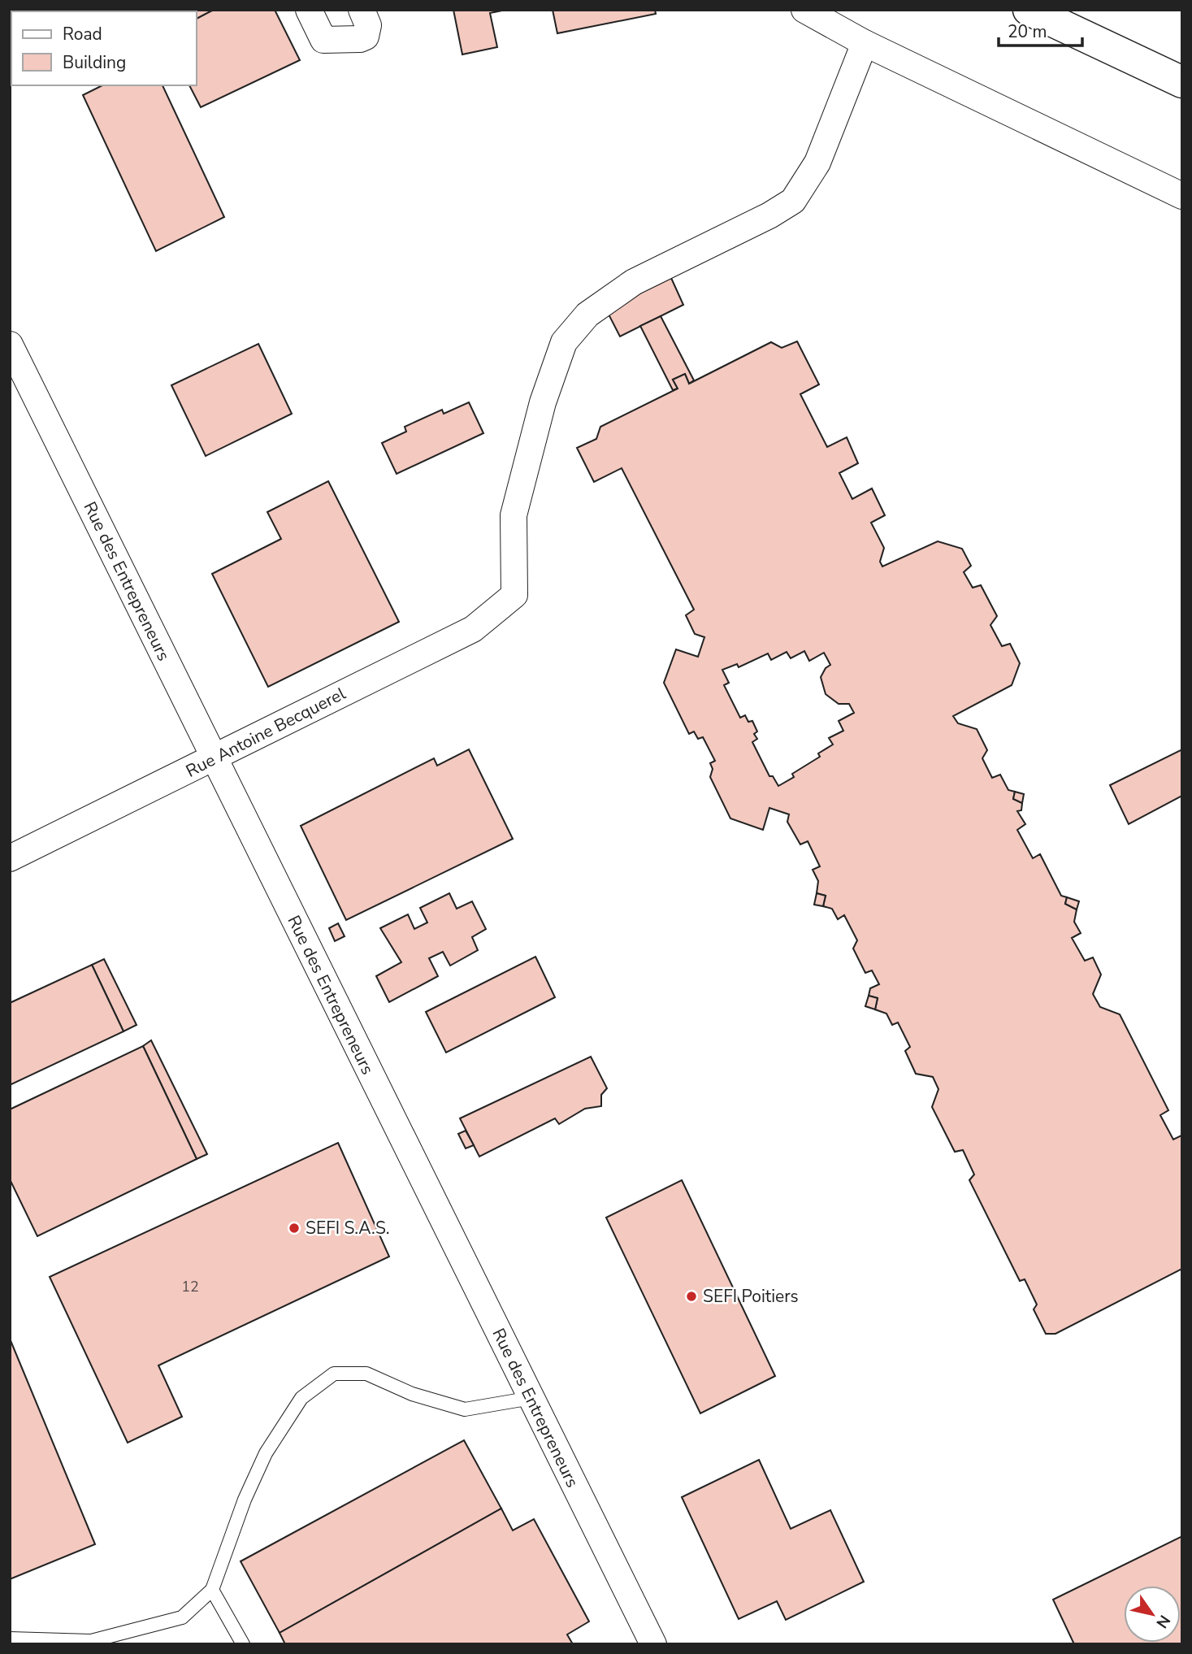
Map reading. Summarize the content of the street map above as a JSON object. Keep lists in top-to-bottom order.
{
  "streets": {
    "street": ["Rue des Entrepreneurs", "Rue Antoine Becquerel"]
  },
  "crossings": [
    ["Rue des Entrepreneurs", "Rue Antoine Becquerel"]
  ],
  "places": ["SEFI S.A.S.", "SEFI Poitiers"],
  "house_numbers": ["12"],
  "legend": ["Road", "Building"],
  "scale_bar": "20 m",
  "north": "bottom right"
}
